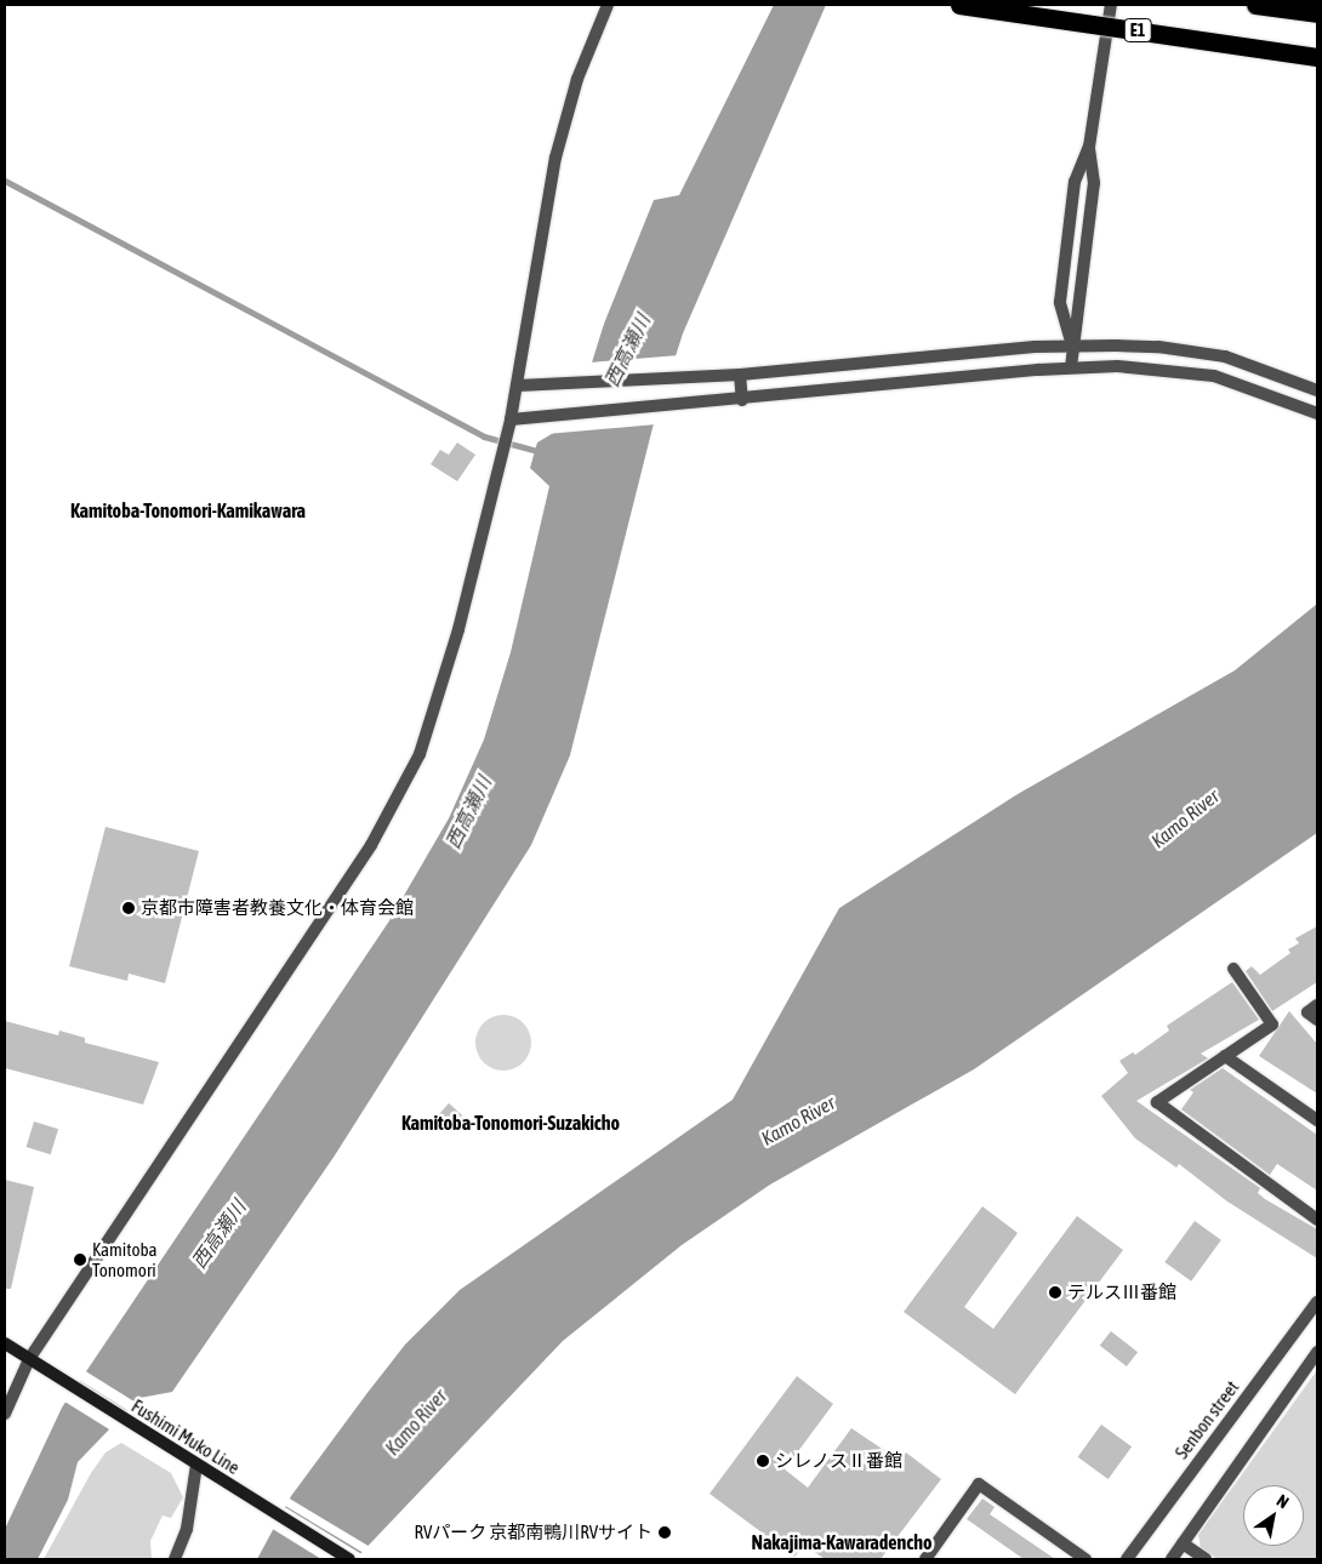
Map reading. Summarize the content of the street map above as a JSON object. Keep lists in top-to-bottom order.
{
  "streets": {
    "highway": ["E1"],
    "main road": ["Fushimi Muko Line"],
    "street": ["Senbon street"]
  },
  "districts": ["Kamitoba-Tonomori-Kamikawara", "Kamitoba-Tonomori-Suzakicho", "Nakajima-Kawaradencho"],
  "water": ["西高瀬川", "Kamo River"],
  "places": [
    "京都市障害者教養文化・体育会館",
    "Kamitoba Tonomori",
    "テルスⅢ番館",
    "シレノスⅡ番館",
    "RVパーク 京都南鴨川RVサイト"
  ],
  "north": "top right"
}
